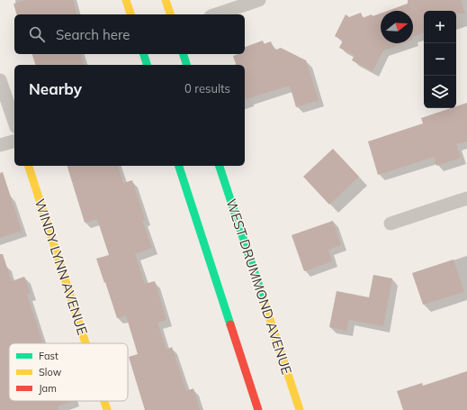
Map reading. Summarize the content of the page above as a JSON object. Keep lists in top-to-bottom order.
{
  "streets": {
    "street": ["WINDY LYNN AVENUE", "WEST DRUMMOND AVENUE"]
  },
  "legend": ["Fast", "Slow", "Jam"],
  "north": "right",
  "page": {
    "map_buttons": ["+", "−"],
    "search": "Search here",
    "heading": ["Nearby", "0 results"]
  }
}
